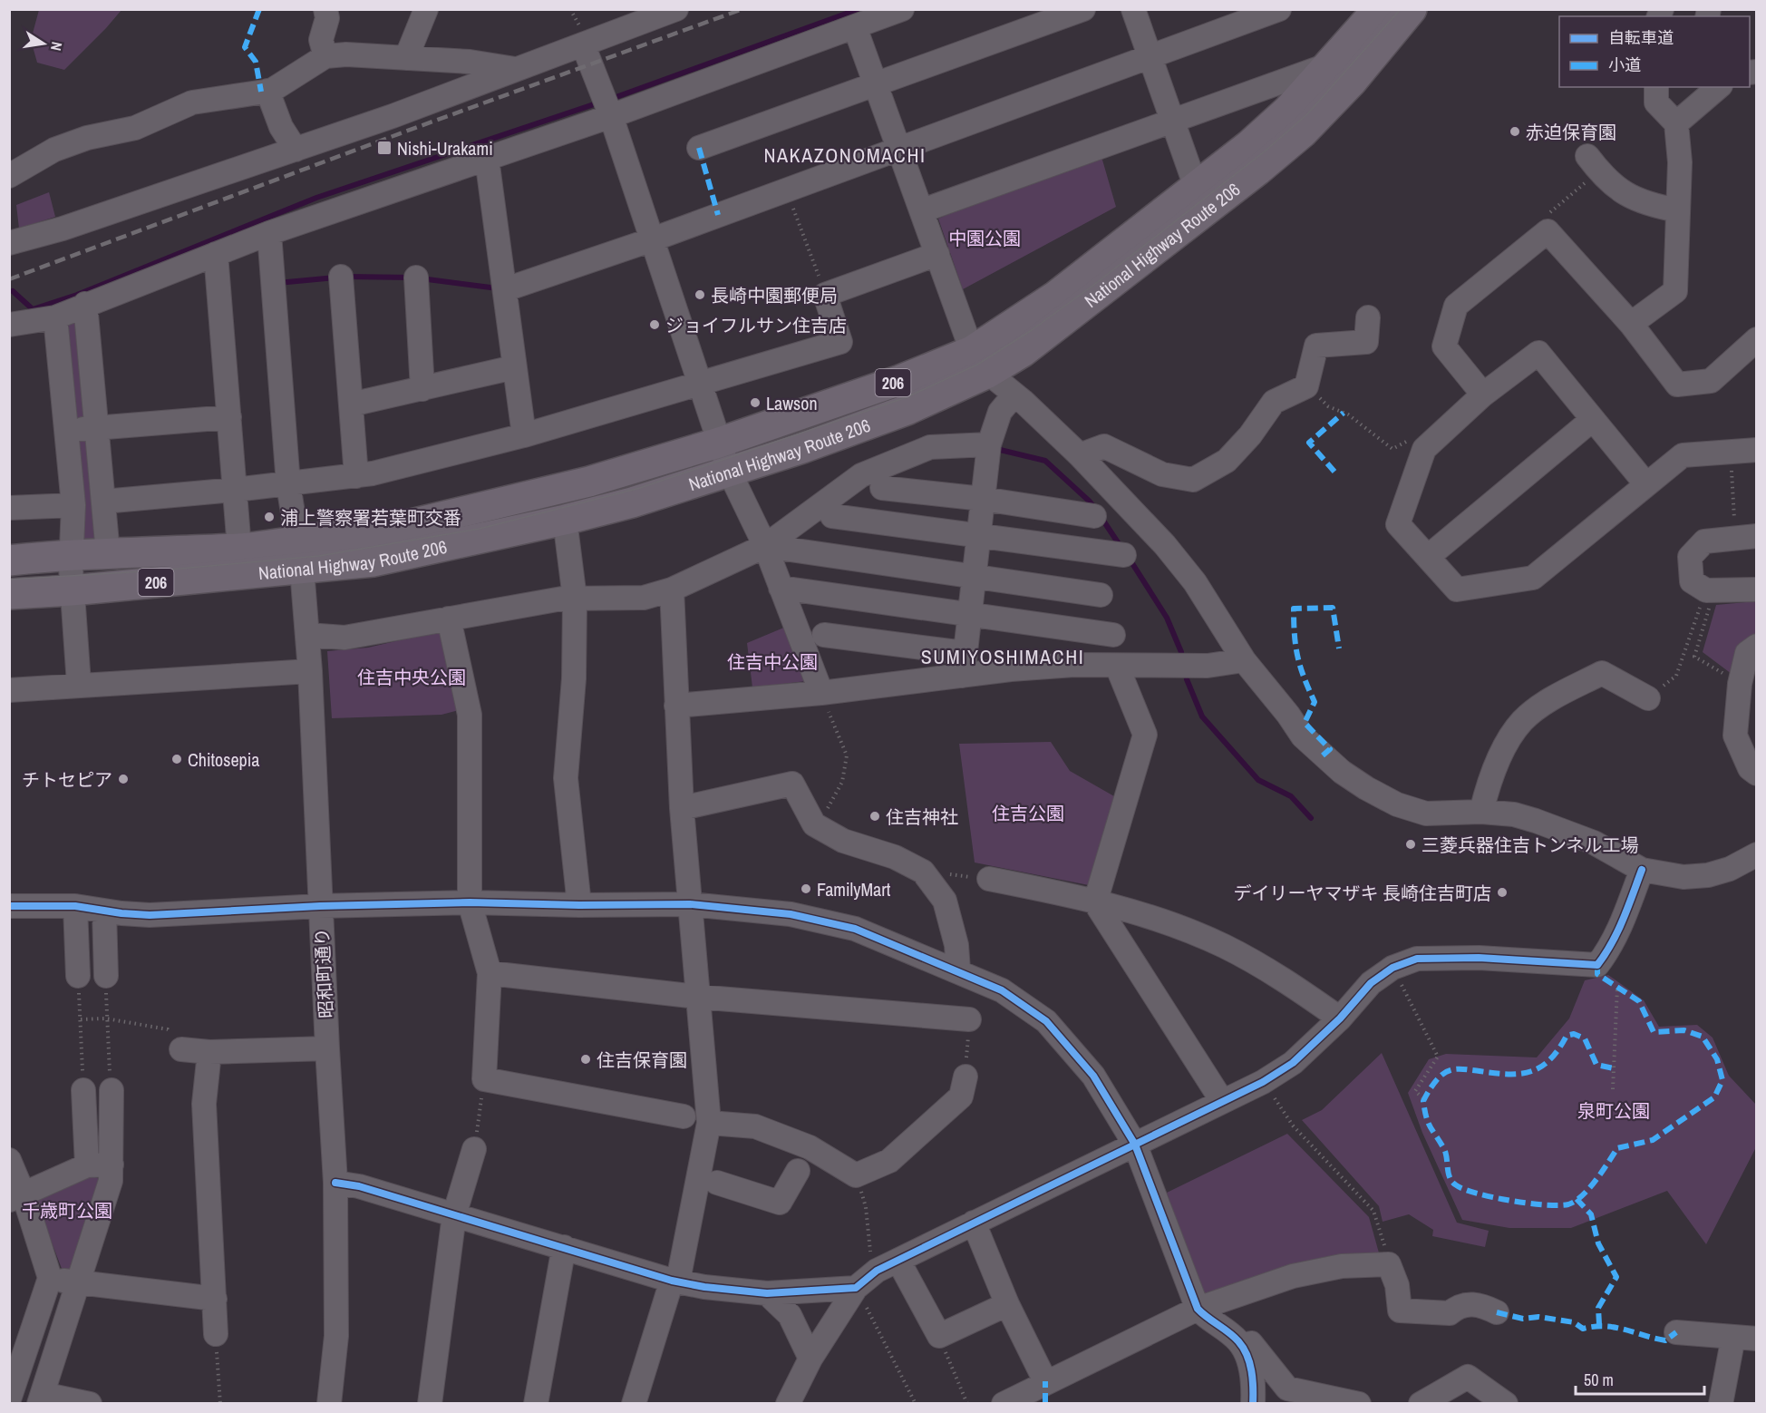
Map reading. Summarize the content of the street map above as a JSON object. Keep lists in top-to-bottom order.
{
  "streets": {
    "highway": ["National Highway Route 206", "206"],
    "street": ["昭和町通り"]
  },
  "crossings": [
    ["National Highway Route 206", "昭和町通り"]
  ],
  "districts": ["NAKAZONOMACHI", "SUMIYOSHIMACHI"],
  "parks": [
    "中園公園",
    "住吉中公園",
    "住吉中央公園",
    "住吉公園",
    "泉町公園",
    "千歳町公園"
  ],
  "places": {
    "other": [
      "赤迫保育園",
      "長崎中園郵便局",
      "ジョイフルサン住吉店",
      "Lawson",
      "浦上警察署若葉町交番",
      "Chitosepia",
      "チトセピア",
      "住吉神社",
      "三菱兵器住吉トンネル工場",
      "FamilyMart",
      "デイリーヤマザキ 長崎住吉町店",
      "住吉保育園"
    ],
    "transit": ["Nishi-Urakami"]
  },
  "legend": ["自転車道", "小道"],
  "scale_bar": "50 m",
  "north": "right"
}
